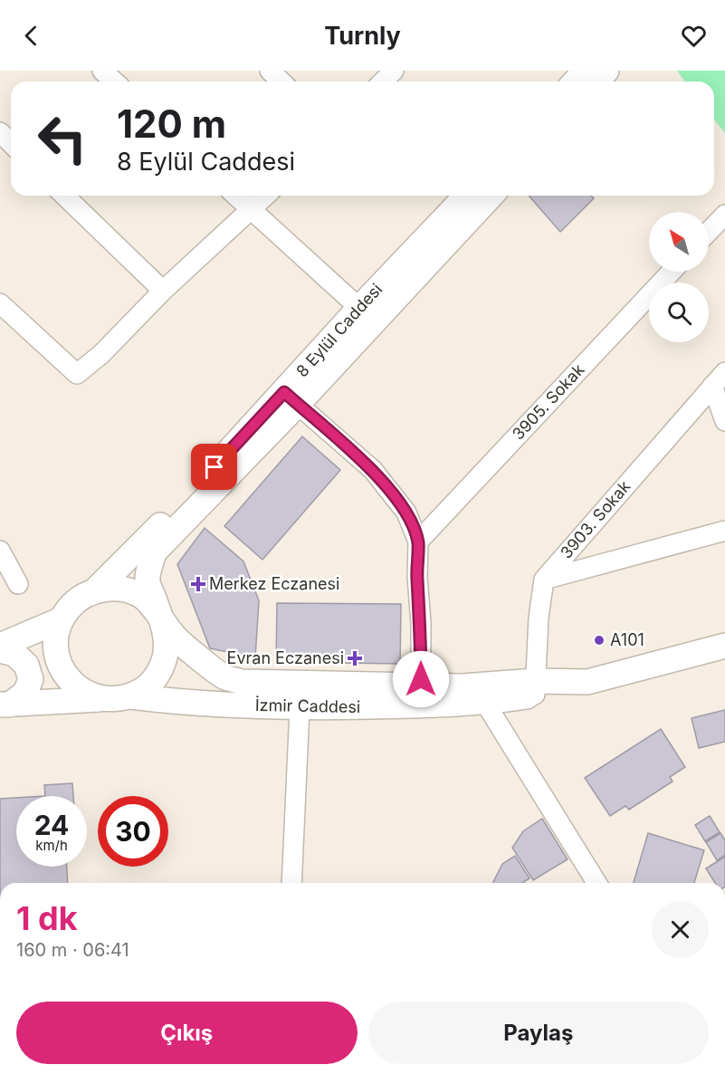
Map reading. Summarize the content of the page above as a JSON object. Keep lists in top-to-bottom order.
{
  "streets": {
    "main road": ["8 Eylül Caddesi", "İzmir Caddesi"],
    "street": ["3905. Sokak", "3903. Sokak"]
  },
  "crossings": [
    ["8 Eylül Caddesi", "İzmir Caddesi"]
  ],
  "places": {
    "health": ["Merkez Eczanesi", "Evran Eczanesi"],
    "other": ["A101"]
  },
  "north": "top left",
  "page": {
    "header": "Turnly",
    "turn": ["120 m", "8 Eylül Caddesi"],
    "speed": "24 km/h",
    "limit": "30",
    "heading": ["1 dk", "160 m · 06:41"],
    "buttons": ["Çıkış", "Paylaş"]
  }
}
